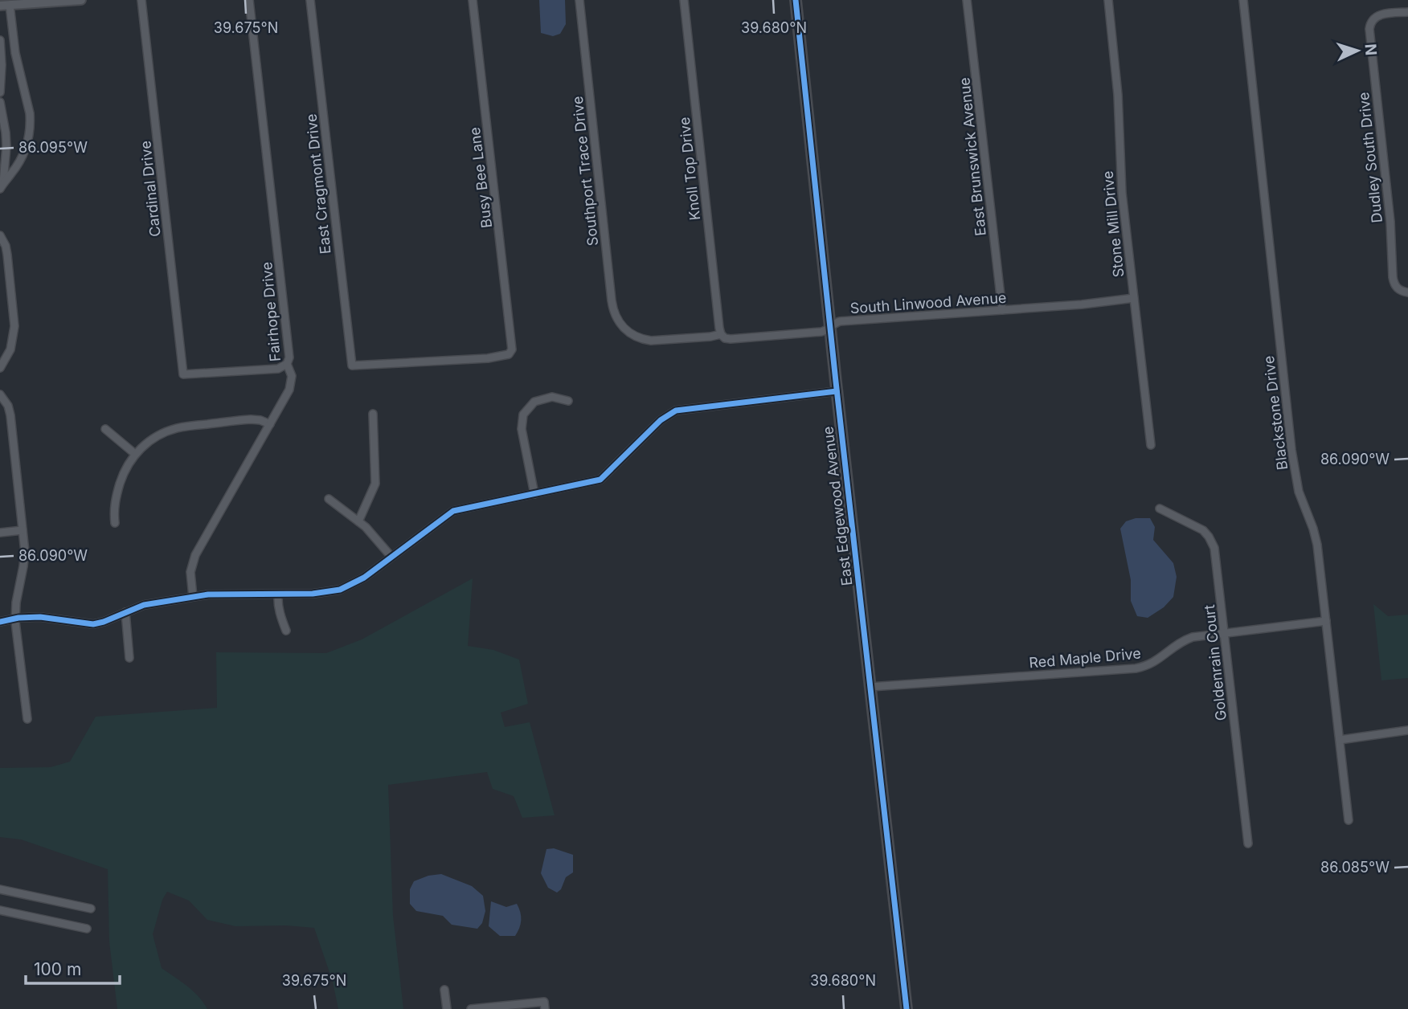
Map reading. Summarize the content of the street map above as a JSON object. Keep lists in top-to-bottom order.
{
  "streets": {
    "main road": ["East Edgewood Avenue"],
    "street": [
      "East Brunswick Avenue",
      "Dudley South Drive",
      "Knoll Top Drive",
      "Southport Trace Drive",
      "Busy Bee Lane",
      "East Cragmont Drive",
      "Cardinal Drive",
      "Stone Mill Drive",
      "South Linwood Avenue",
      "Fairhope Drive",
      "Blackstone Drive",
      "Red Maple Drive",
      "Goldenrain Court"
    ]
  },
  "crossings": [
    ["East Brunswick Avenue", "South Linwood Avenue"],
    ["Knoll Top Drive", "South Linwood Avenue"],
    ["Southport Trace Drive", "South Linwood Avenue"],
    ["Busy Bee Lane", "East Cragmont Drive"],
    ["Cardinal Drive", "Fairhope Drive"],
    ["Stone Mill Drive", "South Linwood Avenue"],
    ["South Linwood Avenue", "East Edgewood Avenue"],
    ["Blackstone Drive", "Red Maple Drive"],
    ["East Edgewood Avenue", "Red Maple Drive"],
    ["Red Maple Drive", "Goldenrain Court"]
  ],
  "scale_bar": "100 m",
  "north": "right",
  "coordinates": [
    "39.675°N",
    "39.680°N",
    "86.095°W",
    "86.090°W",
    "86.085°W"
  ]
}
